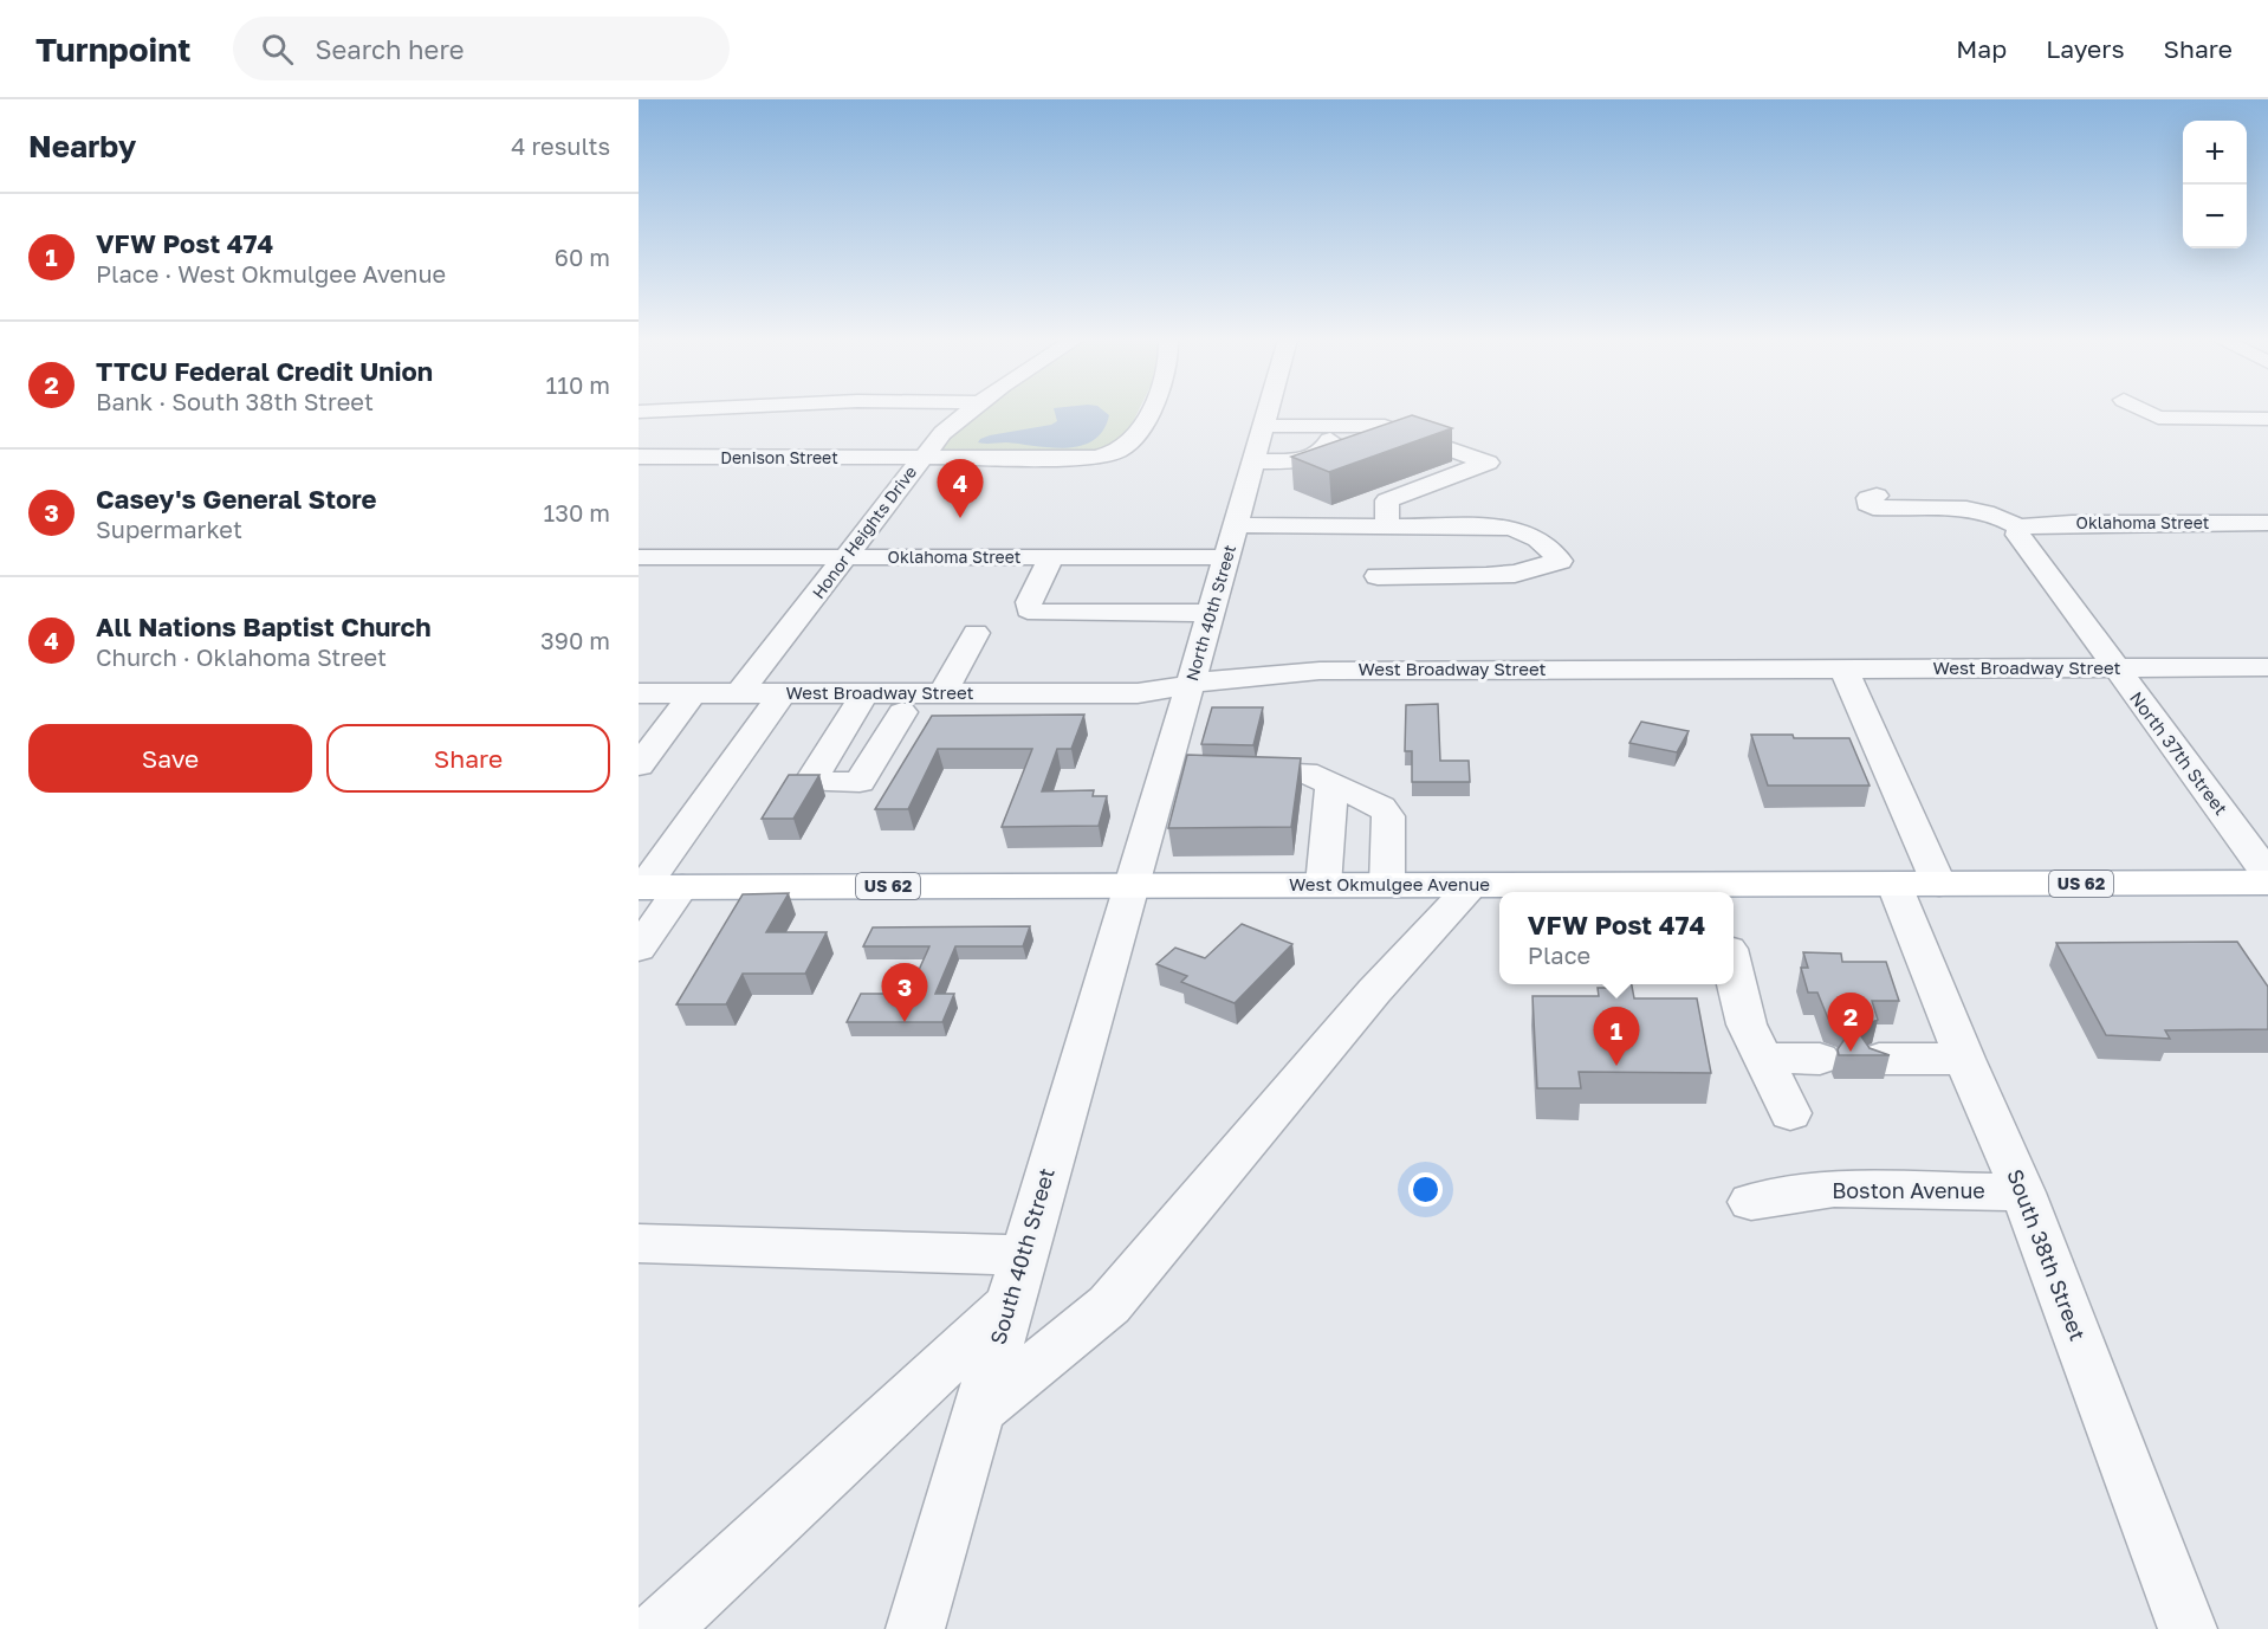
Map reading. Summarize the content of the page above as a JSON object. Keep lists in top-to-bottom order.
{
  "streets": {
    "main road": ["US 62", "West Okmulgee Avenue"],
    "street": [
      "Denison Street",
      "Oklahoma Street",
      "Honor Heights Drive",
      "North 40th Street",
      "West Broadway Street",
      "North 37th Street",
      "Boston Avenue",
      "South 38th Street",
      "South 40th Street"
    ]
  },
  "crossings": [
    ["Denison Street", "Honor Heights Drive"],
    ["Oklahoma Street", "Honor Heights Drive"],
    ["Oklahoma Street", "North 40th Street"],
    ["Oklahoma Street", "North 37th Street"],
    ["Honor Heights Drive", "West Broadway Street"],
    ["North 40th Street", "West Broadway Street"],
    ["North 40th Street", "West Okmulgee Avenue"],
    ["North 40th Street", "South 40th Street"],
    ["West Broadway Street", "North 37th Street"],
    ["West Broadway Street", "South 38th Street"],
    ["West Okmulgee Avenue", "South 38th Street"],
    ["West Okmulgee Avenue", "South 40th Street"],
    ["Boston Avenue", "South 38th Street"]
  ],
  "page": {
    "header": "Turnpoint",
    "search": "Search here",
    "nav": ["Map", "Layers", "Share"],
    "heading": ["Nearby", "4 results"],
    "map_buttons": ["+", "−"],
    "list": [
      {
        "mark": "1",
        "name": "VFW Post 474",
        "note": "Place · West Okmulgee Avenue",
        "value": "60 m"
      },
      {
        "mark": "2",
        "name": "TTCU Federal Credit Union",
        "note": "Bank · South 38th Street",
        "value": "110 m"
      },
      {
        "mark": "3",
        "name": "Casey's General Store",
        "note": "Supermarket",
        "value": "130 m"
      },
      {
        "mark": "4",
        "name": "All Nations Baptist Church",
        "note": "Church · Oklahoma Street",
        "value": "390 m"
      }
    ],
    "pins": [
      "4",
      "3",
      "2",
      "1"
    ],
    "buttons": ["Save", "Share"],
    "popup": ["VFW Post 474", "Place"]
  }
}
